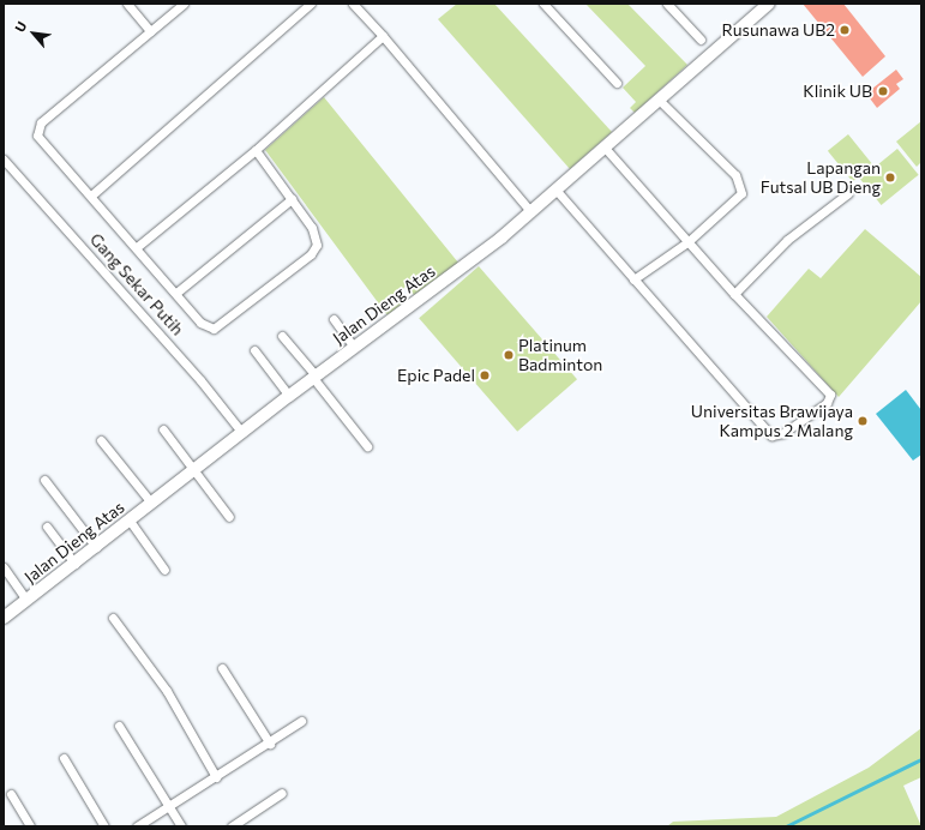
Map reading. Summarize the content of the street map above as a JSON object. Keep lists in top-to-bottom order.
{
  "streets": {
    "street": ["Gang Sekar Putih", "Jalan Dieng Atas"]
  },
  "crossings": [
    ["Gang Sekar Putih", "Jalan Dieng Atas"]
  ],
  "places": [
    "Rusunawa UB2",
    "Klinik UB",
    "Lapangan Futsal UB Dieng",
    "Platinum Badminton",
    "Epic Padel",
    "Universitas Brawijaya Kampus 2 Malang"
  ],
  "north": "top left"
}
